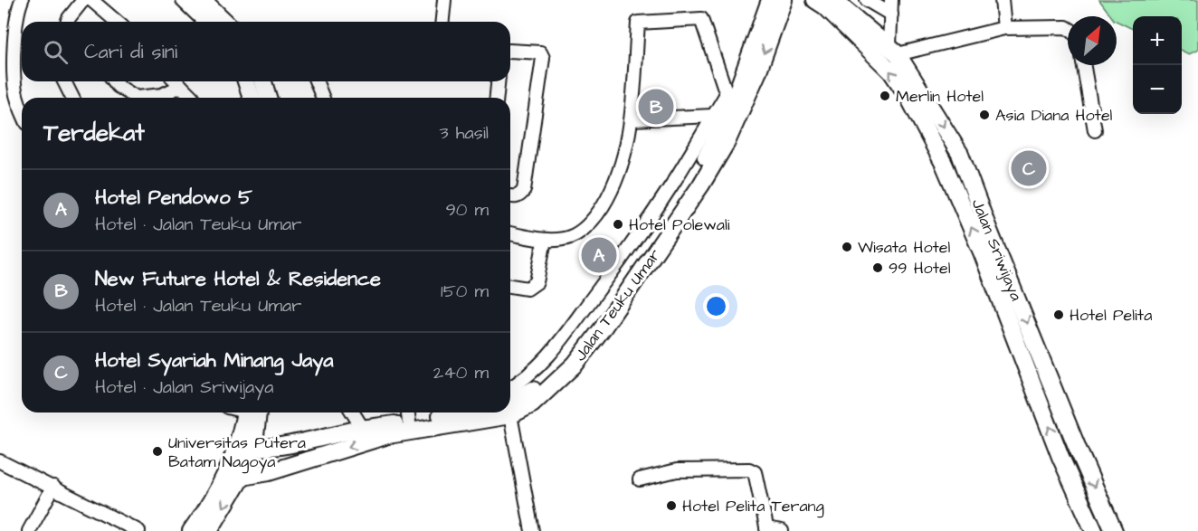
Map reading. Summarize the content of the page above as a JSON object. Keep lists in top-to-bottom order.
{
  "streets": {
    "main road": ["Jalan Sriwijaya", "Jalan Teuku Umar"]
  },
  "places": [
    "Merlin Hotel",
    "Asia Diana Hotel",
    "Hotel Polewali",
    "Wisata Hotel",
    "99 Hotel",
    "Hotel Pelita",
    "Universitas Putera Batam Nagoya",
    "Hotel Pelita Terang"
  ],
  "north": "top right",
  "page": {
    "map_buttons": ["+", "−"],
    "search": "Cari di sini",
    "pins": ["B", "C", "A"],
    "heading": ["Terdekat", "3 hasil"],
    "list": [
      {
        "mark": "A",
        "name": "Hotel Pendowo 5",
        "note": "Hotel · Jalan Teuku Umar",
        "value": "90 m"
      },
      {
        "mark": "B",
        "name": "New Future Hotel & Residence",
        "note": "Hotel · Jalan Teuku Umar",
        "value": "150 m"
      },
      {
        "mark": "C",
        "name": "Hotel Syariah Minang Jaya",
        "note": "Hotel · Jalan Sriwijaya",
        "value": "240 m"
      }
    ]
  }
}
